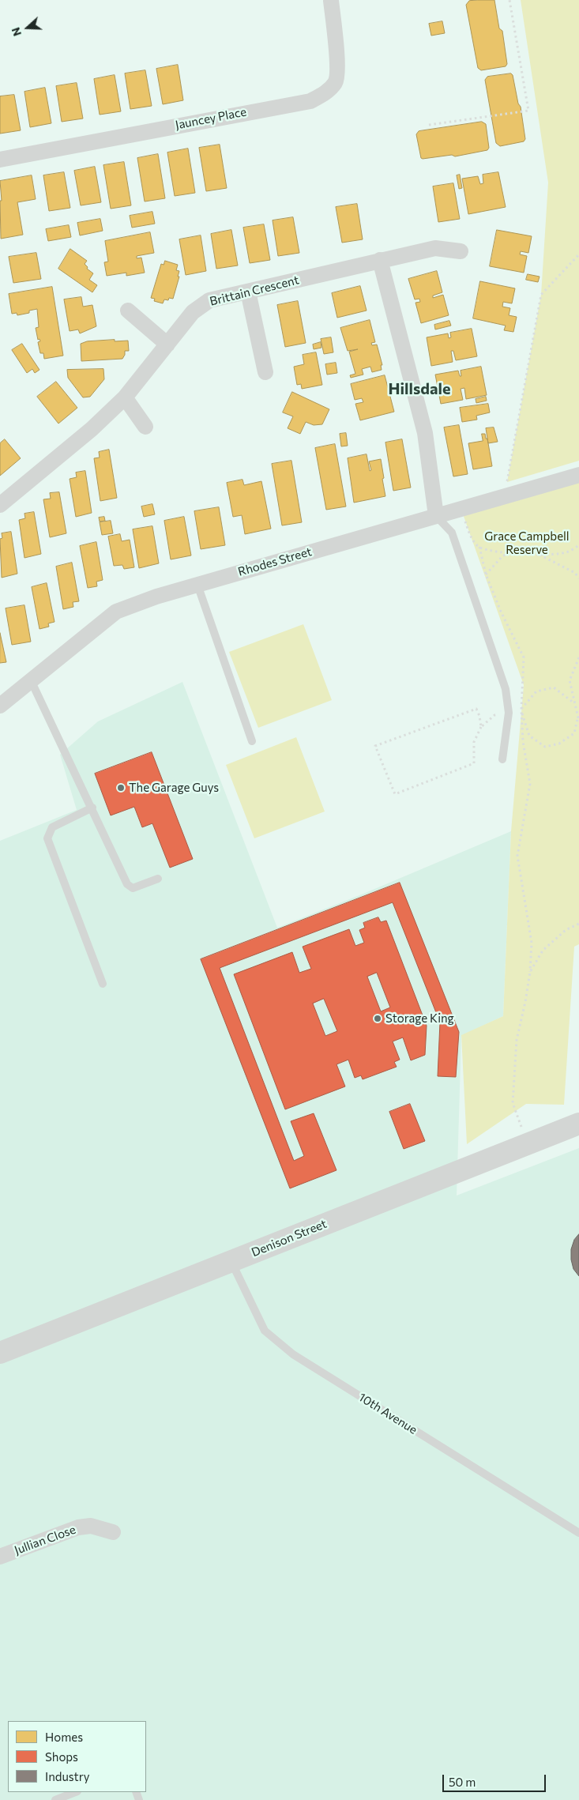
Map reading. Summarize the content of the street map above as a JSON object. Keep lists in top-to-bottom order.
{
  "streets": {
    "main road": ["Denison Street"],
    "street": [
      "Jauncey Place",
      "Brittain Crescent",
      "Rhodes Street",
      "Jullian Close"
    ],
    "lane": ["10th Avenue"]
  },
  "crossings": [
    ["Denison Street", "10th Avenue"]
  ],
  "districts": ["Hillsdale"],
  "parks": ["Grace Campbell Reserve"],
  "places": ["The Garage Guys", "Storage King"],
  "legend": ["Homes", "Shops", "Industry"],
  "scale_bar": "50 m",
  "north": "left"
}
